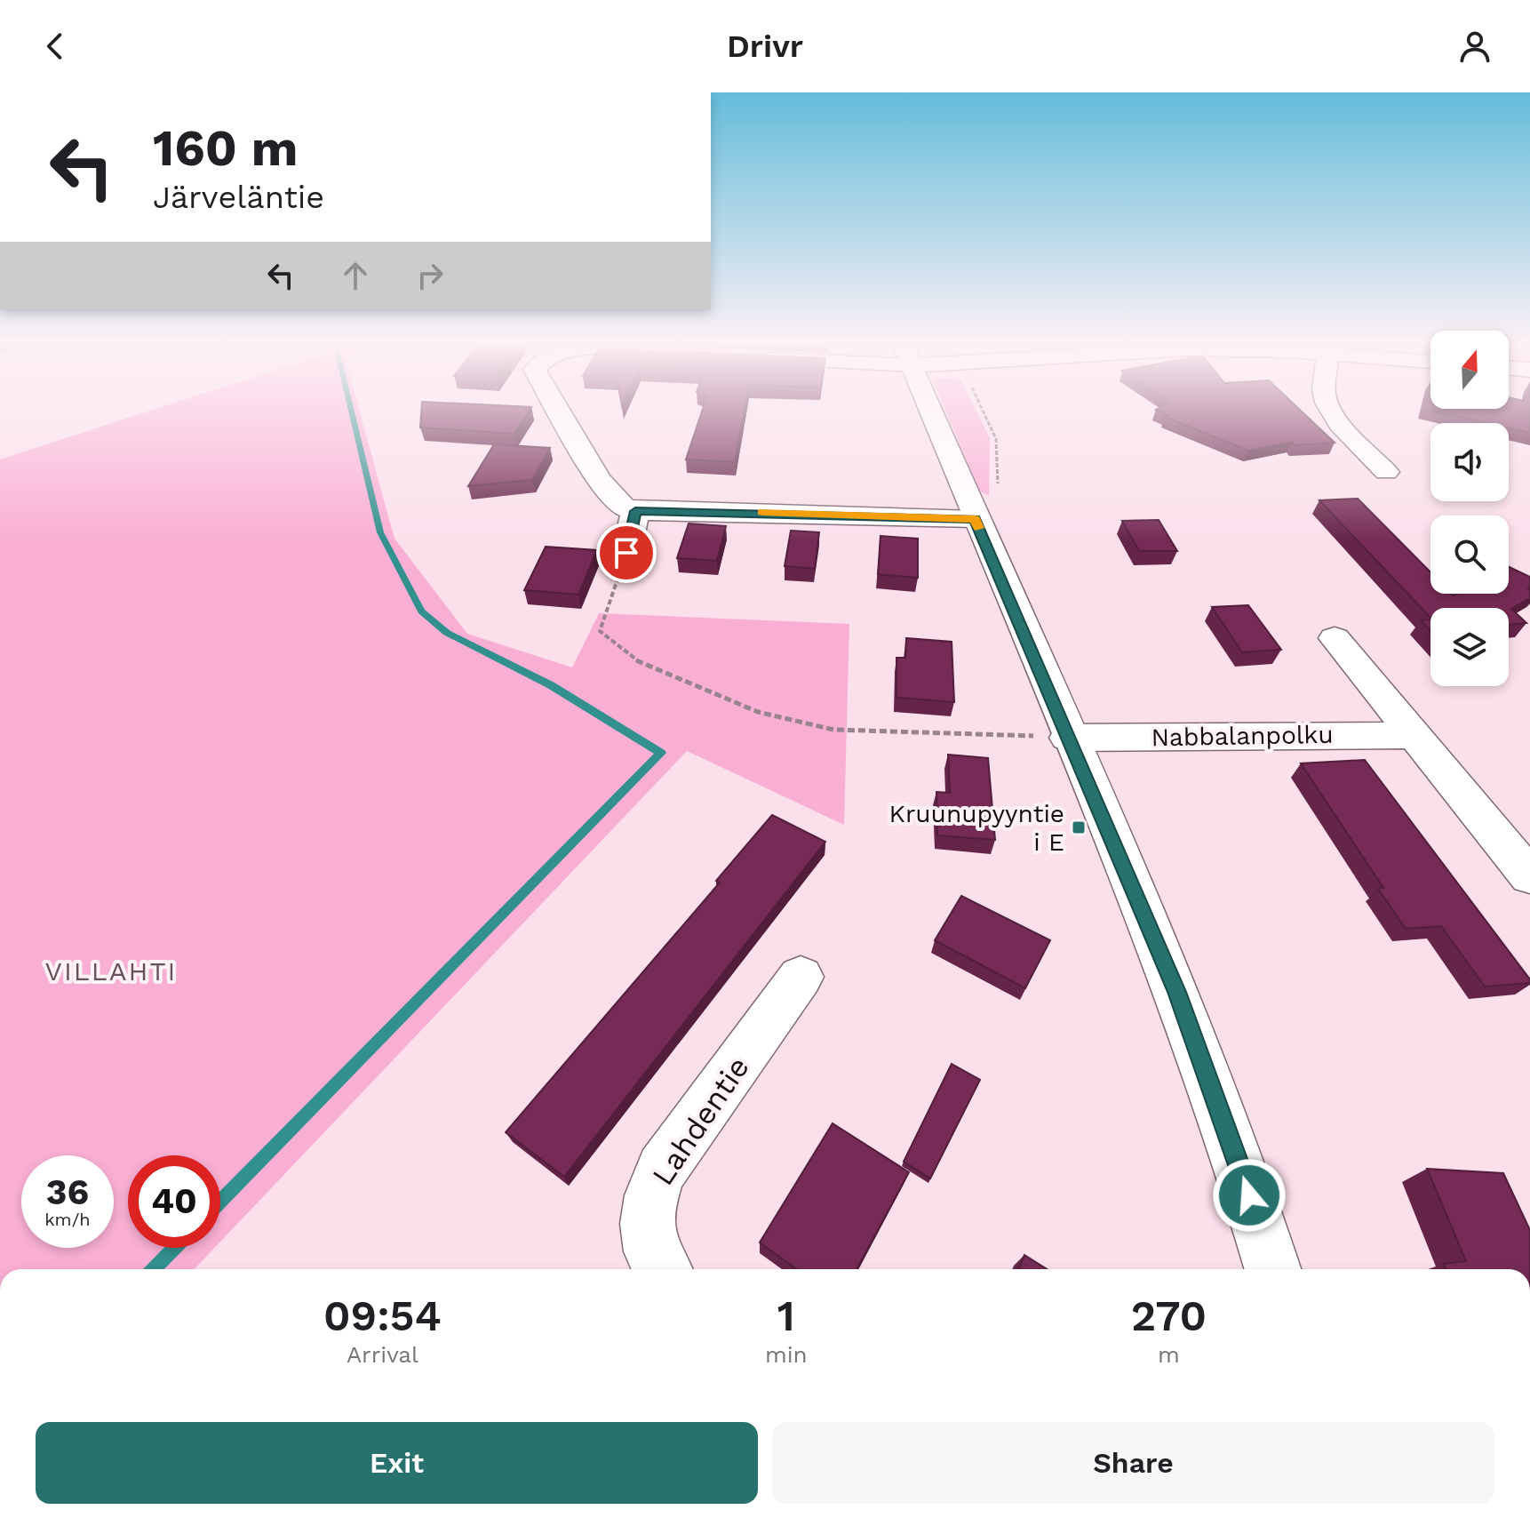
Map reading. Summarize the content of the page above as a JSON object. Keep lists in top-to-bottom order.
{
  "streets": {
    "street": ["Nabbalanpolku", "Lahdentie"]
  },
  "districts": ["VILLAHTI"],
  "places": {
    "transit": ["Kruunupyyntie i E"]
  },
  "north": "top",
  "page": {
    "header": "Drivr",
    "turn": ["160 m", "Järveläntie"],
    "speed": "36 km/h",
    "limit": "40",
    "eta": [
      "09:54",
      "Arrival",
      "1",
      "min",
      "270",
      "m"
    ],
    "buttons": ["Exit", "Share"]
  }
}
